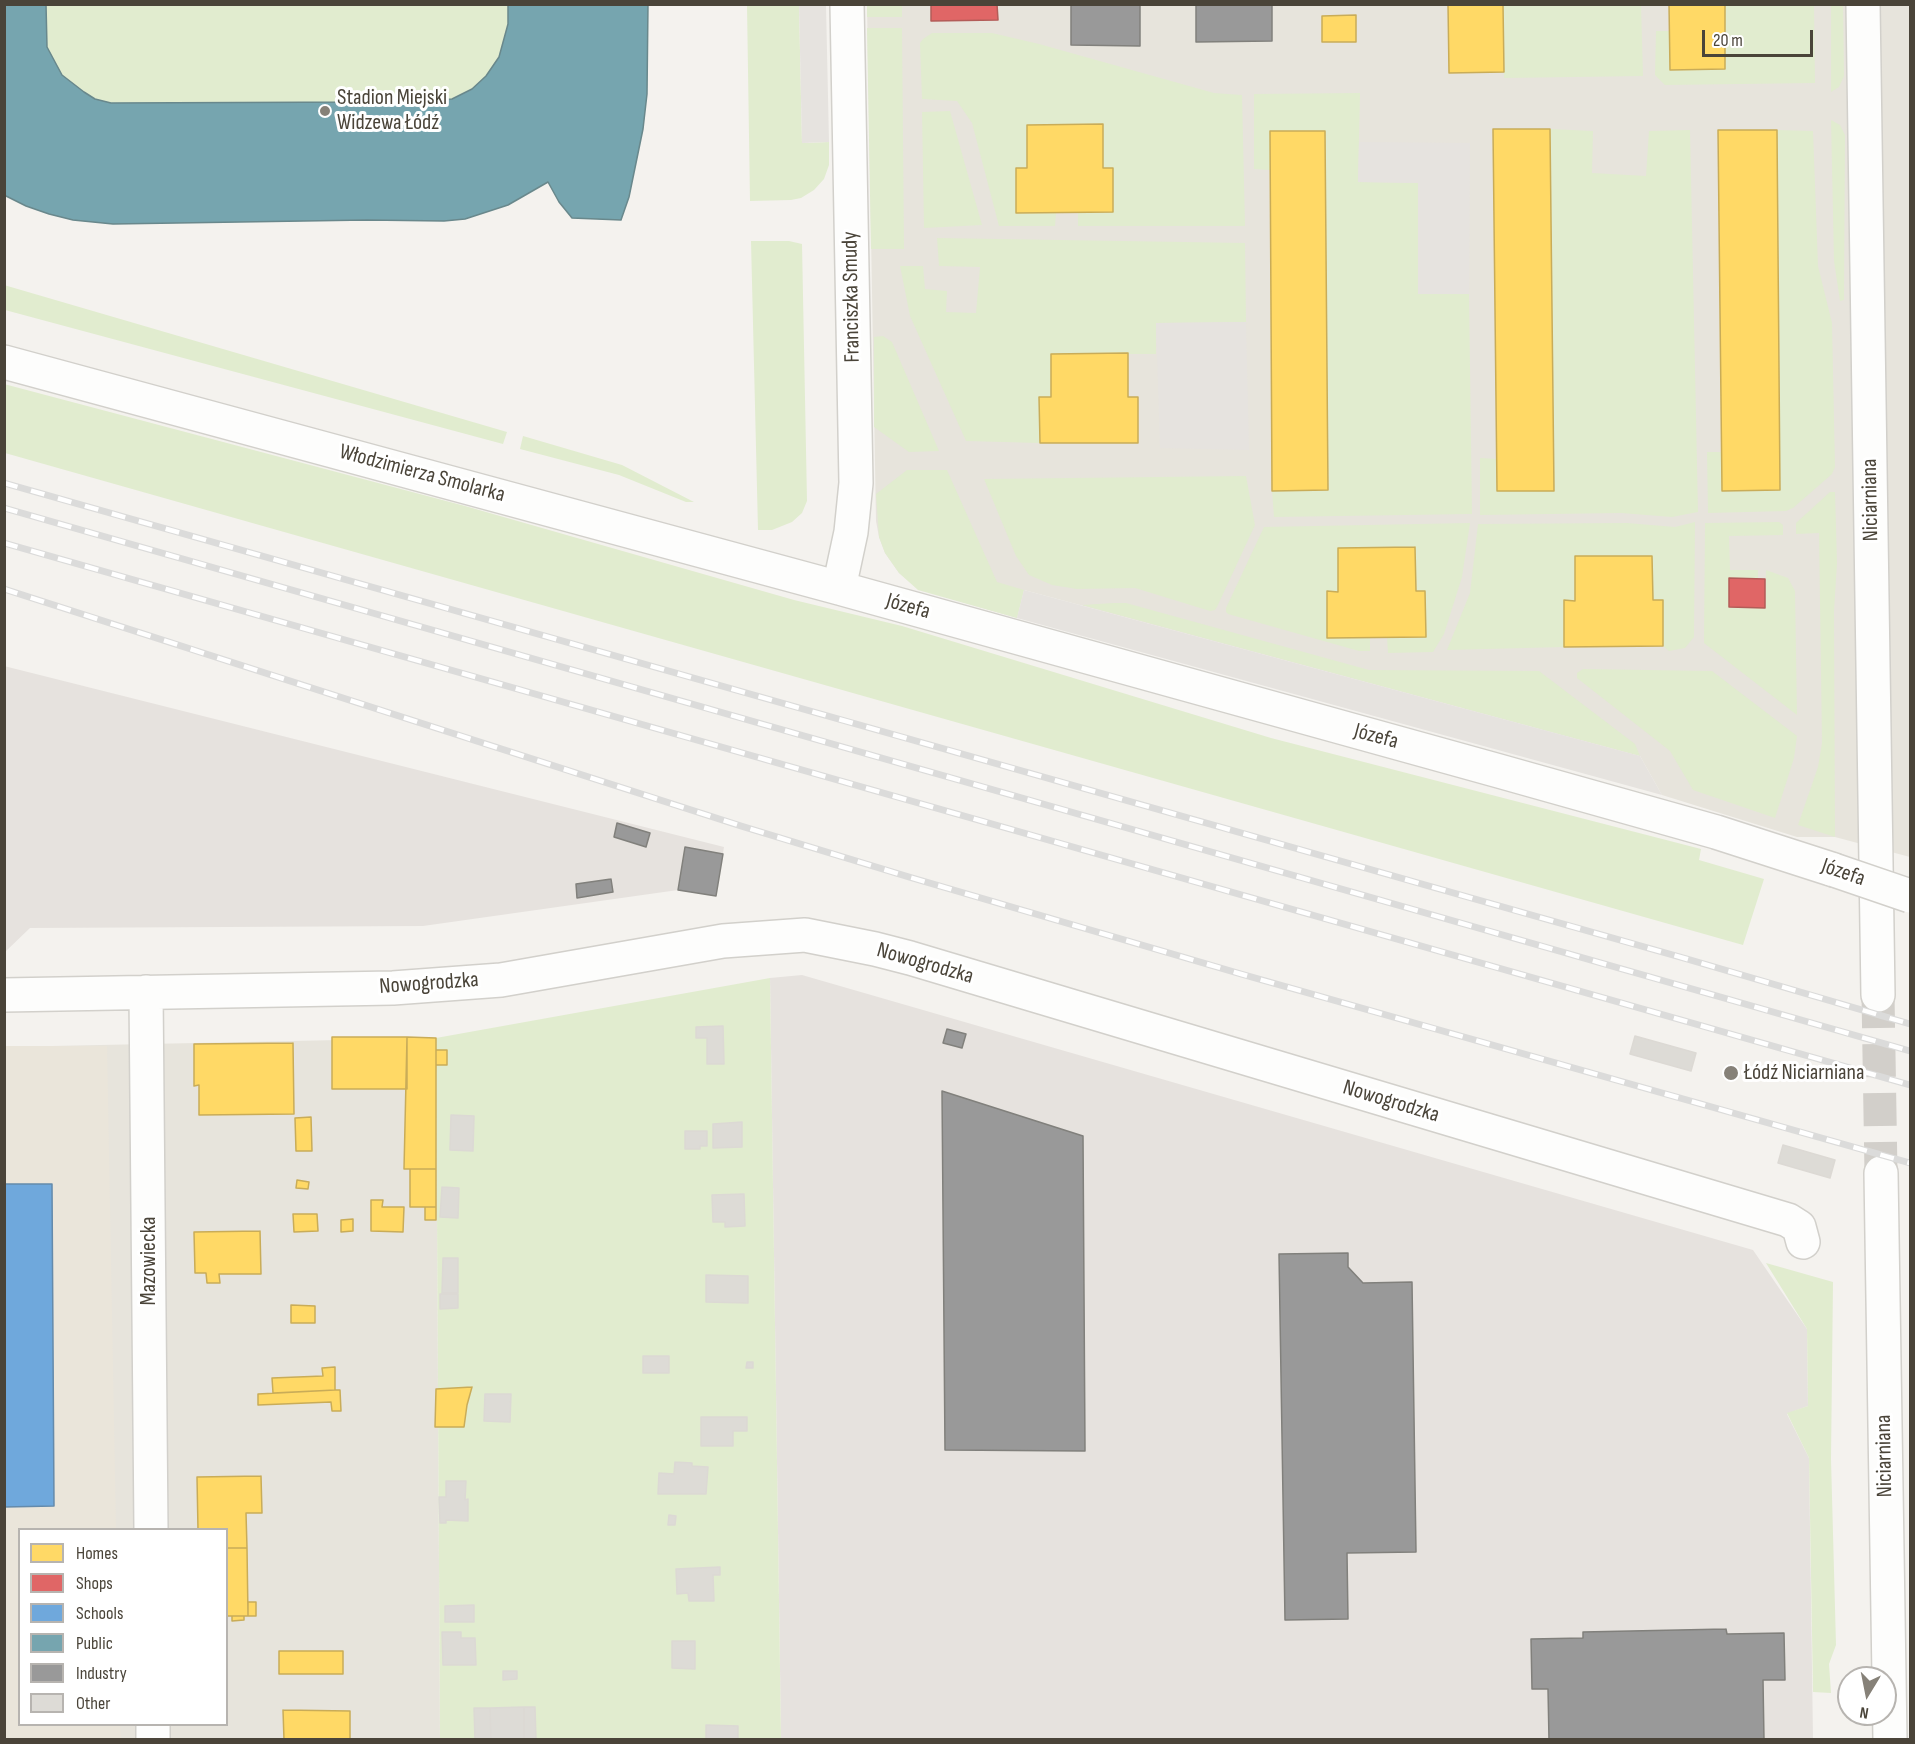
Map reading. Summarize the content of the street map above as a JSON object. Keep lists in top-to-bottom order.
{
  "streets": {
    "street": [
      "Franciszka Smudy",
      "Włodzimierza Smolarka",
      "Niciarniana",
      "Józefa",
      "Nowogrodzka",
      "Mazowiecka"
    ]
  },
  "crossings": [
    ["Franciszka Smudy", "Włodzimierza Smolarka"],
    ["Franciszka Smudy", "Józefa"],
    ["Włodzimierza Smolarka", "Józefa"],
    ["Nowogrodzka", "Mazowiecka"]
  ],
  "places": ["Stadion Miejski Widzewa Łódź", "Łódź Niciarniana"],
  "legend": [
    "Homes",
    "Shops",
    "Schools",
    "Public",
    "Industry",
    "Other"
  ],
  "scale_bar": "20 m",
  "north": "bottom"
}
